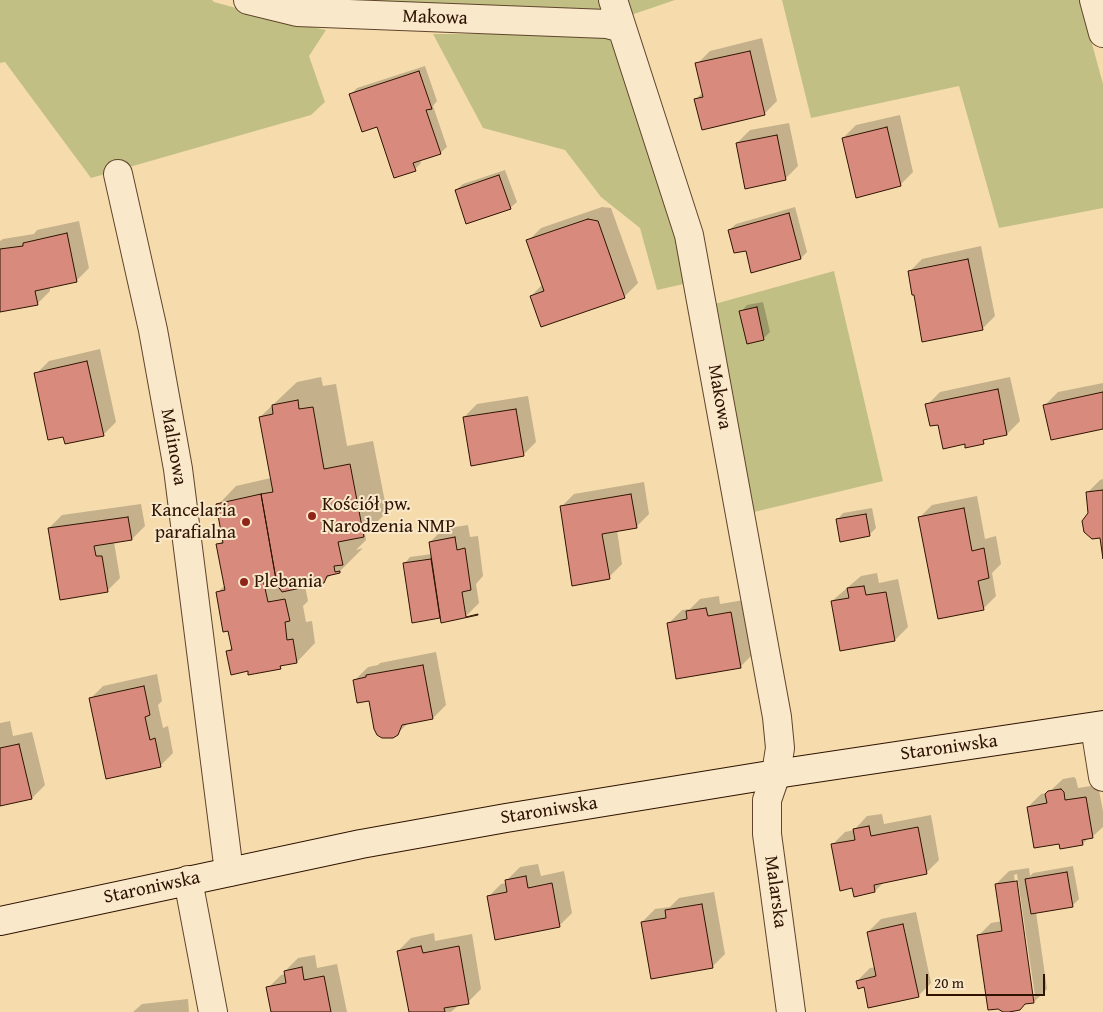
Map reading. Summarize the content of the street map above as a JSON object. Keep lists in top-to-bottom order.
{
  "streets": {
    "street": [
      "Makowa",
      "Malinowa",
      "Staroniwska",
      "Malarska"
    ]
  },
  "crossings": [
    ["Makowa", "Staroniwska"],
    ["Makowa", "Malarska"],
    ["Malinowa", "Staroniwska"],
    ["Staroniwska", "Malarska"]
  ],
  "places": ["Kościół pw. Narodzenia NMP", "Kancelaria parafialna", "Plebania"],
  "scale_bar": "20 m"
}
